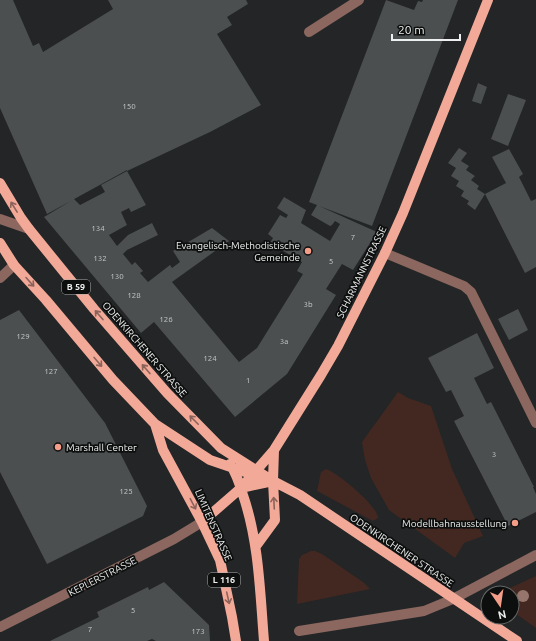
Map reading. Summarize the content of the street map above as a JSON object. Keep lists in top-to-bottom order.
{
  "streets": {
    "main road": [
      "SCHARMANNSTRASSE",
      "B 59",
      "ODENKIRCHENER STRASSE",
      "LIMITENSTRASSE",
      "L 116"
    ],
    "street": ["KEPLERSTRASSE"]
  },
  "crossings": [
    ["SCHARMANNSTRASSE", "ODENKIRCHENER STRASSE"],
    ["SCHARMANNSTRASSE", "LIMITENSTRASSE"],
    ["SCHARMANNSTRASSE", "KEPLERSTRASSE"],
    ["ODENKIRCHENER STRASSE", "LIMITENSTRASSE"],
    ["LIMITENSTRASSE", "KEPLERSTRASSE"]
  ],
  "places": ["Evangelisch-Methodistische Gemeinde", "Marshall Center", "Modellbahnausstellung"],
  "house_numbers": [
    "150",
    "134",
    "7",
    "132",
    "5",
    "130",
    "128",
    "3b",
    "126",
    "129",
    "3a",
    "124",
    "127",
    "1",
    "3",
    "125",
    "5",
    "7",
    "173"
  ],
  "scale_bar": "20 m",
  "north": "bottom"
}
